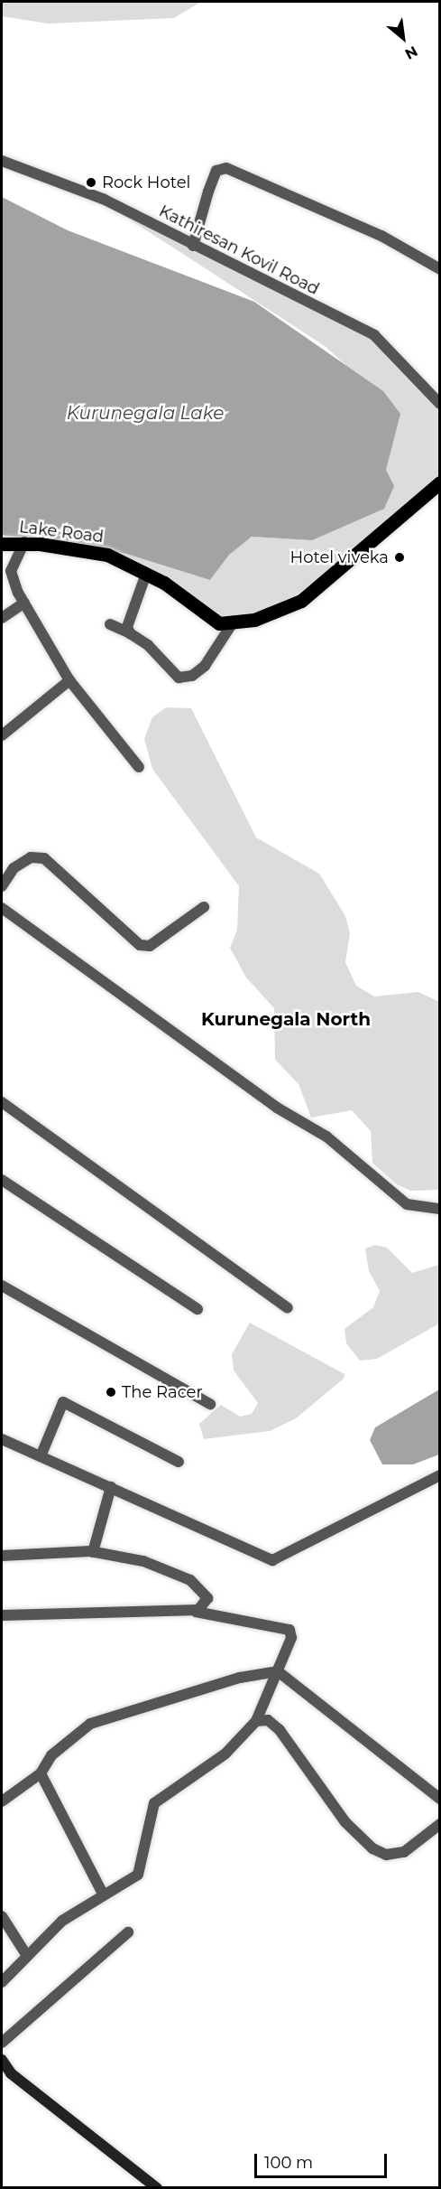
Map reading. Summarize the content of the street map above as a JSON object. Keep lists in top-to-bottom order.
{
  "streets": {
    "main road": ["Lake Road"],
    "street": ["Kathiresan Kovil Road"]
  },
  "districts": ["Kurunegala North"],
  "water": ["Kurunegala Lake"],
  "places": ["Rock Hotel", "Hotel viveka", "The Racer"],
  "scale_bar": "100 m",
  "north": "bottom right"
}
